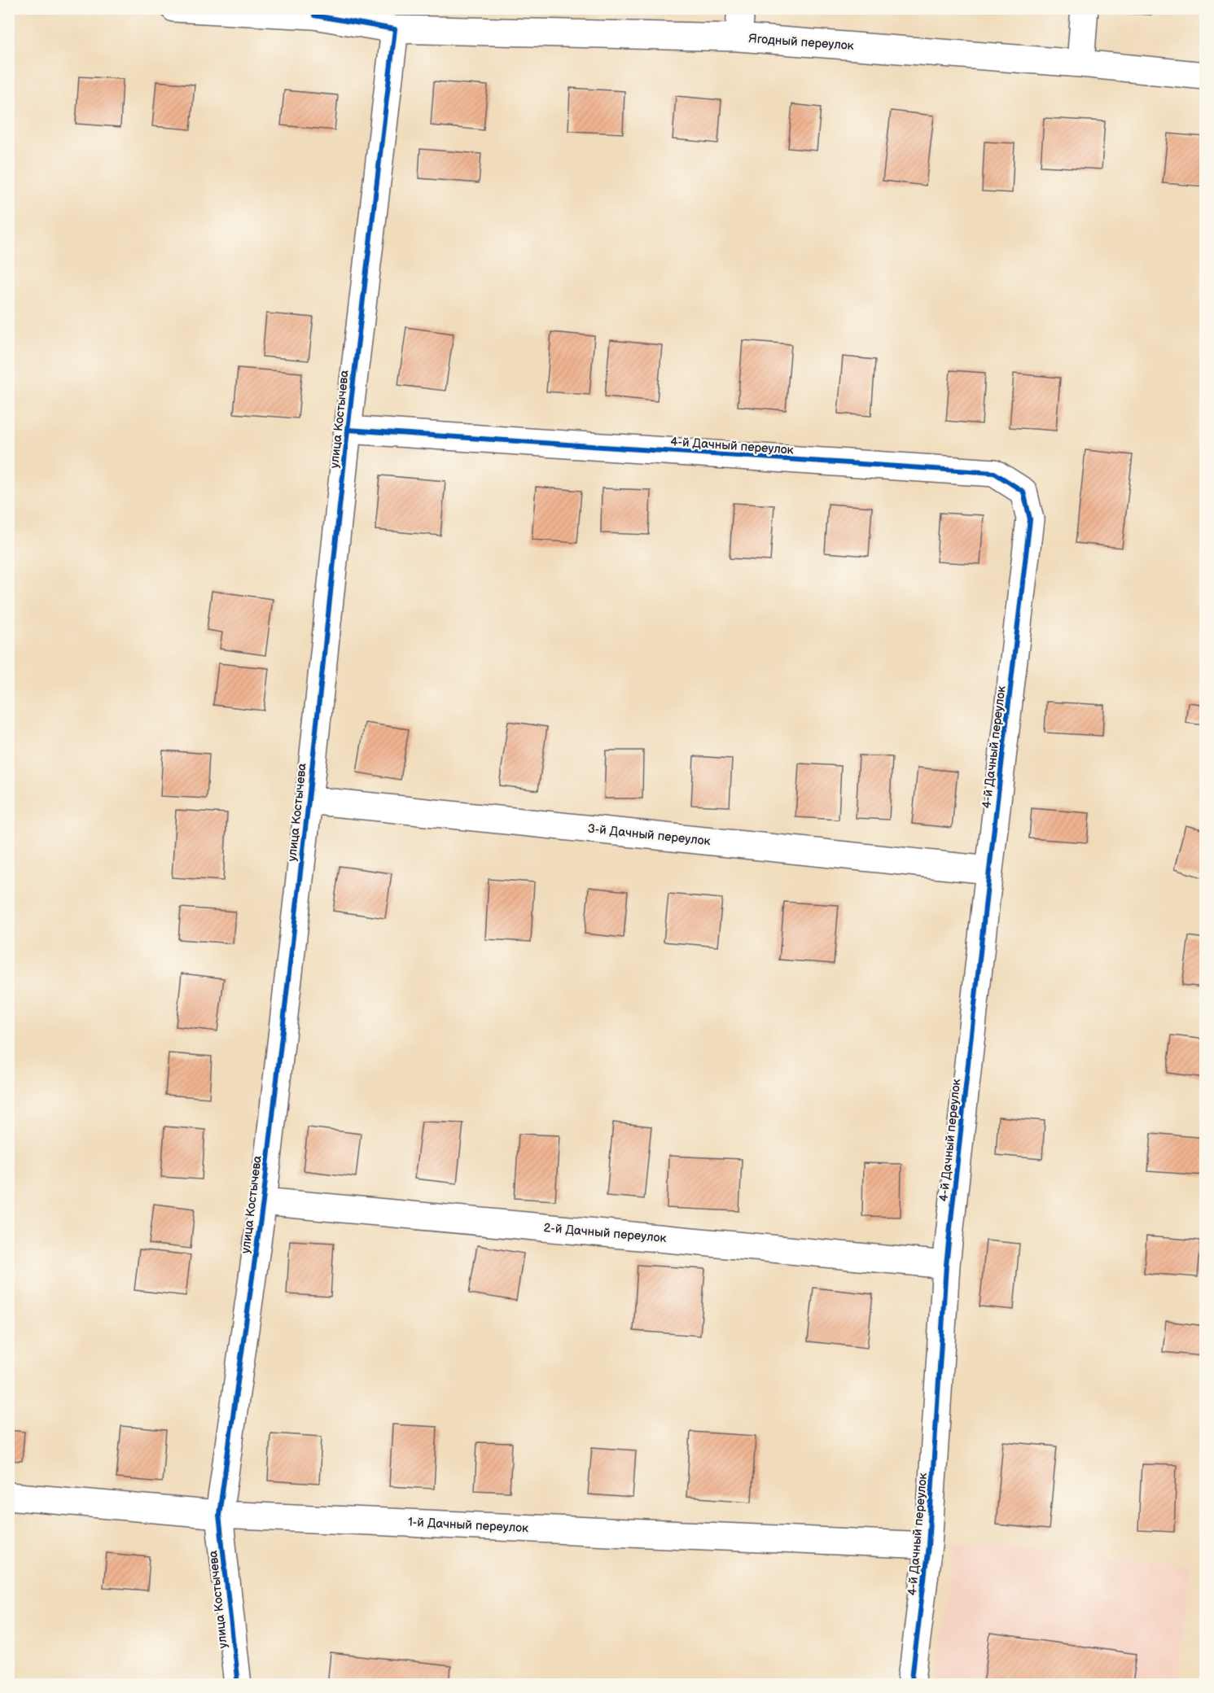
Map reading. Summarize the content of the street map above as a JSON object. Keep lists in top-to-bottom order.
{
  "streets": {
    "street": [
      "Ягодный переулок",
      "улица Костычева",
      "4-й Дачный переулок",
      "3-й Дачный переулок",
      "2-й Дачный переулок",
      "1-й Дачный переулок"
    ]
  },
  "crossings": [
    ["Ягодный переулок", "улица Костычева"],
    ["улица Костычева", "4-й Дачный переулок"],
    ["улица Костычева", "3-й Дачный переулок"],
    ["улица Костычева", "2-й Дачный переулок"],
    ["улица Костычева", "1-й Дачный переулок"],
    ["4-й Дачный переулок", "3-й Дачный переулок"],
    ["4-й Дачный переулок", "2-й Дачный переулок"],
    ["4-й Дачный переулок", "1-й Дачный переулок"]
  ]
}
